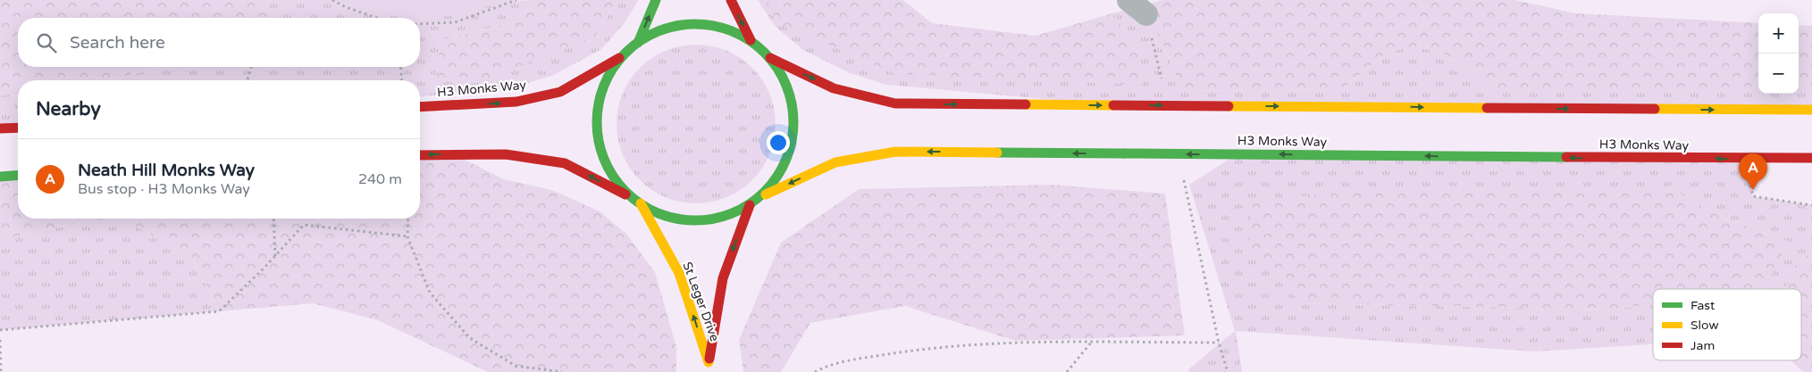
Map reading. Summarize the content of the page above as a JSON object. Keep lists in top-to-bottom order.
{
  "streets": {
    "main road": ["H3 Monks Way", "St Leger Drive"]
  },
  "legend": ["Fast", "Slow", "Jam"],
  "page": {
    "map_buttons": ["+", "−"],
    "search": "Search here",
    "heading": "Nearby",
    "list": [
      {
        "mark": "A",
        "name": "Neath Hill Monks Way",
        "note": "Bus stop · H3 Monks Way",
        "value": "240 m"
      }
    ],
    "pins": "A"
  }
}
